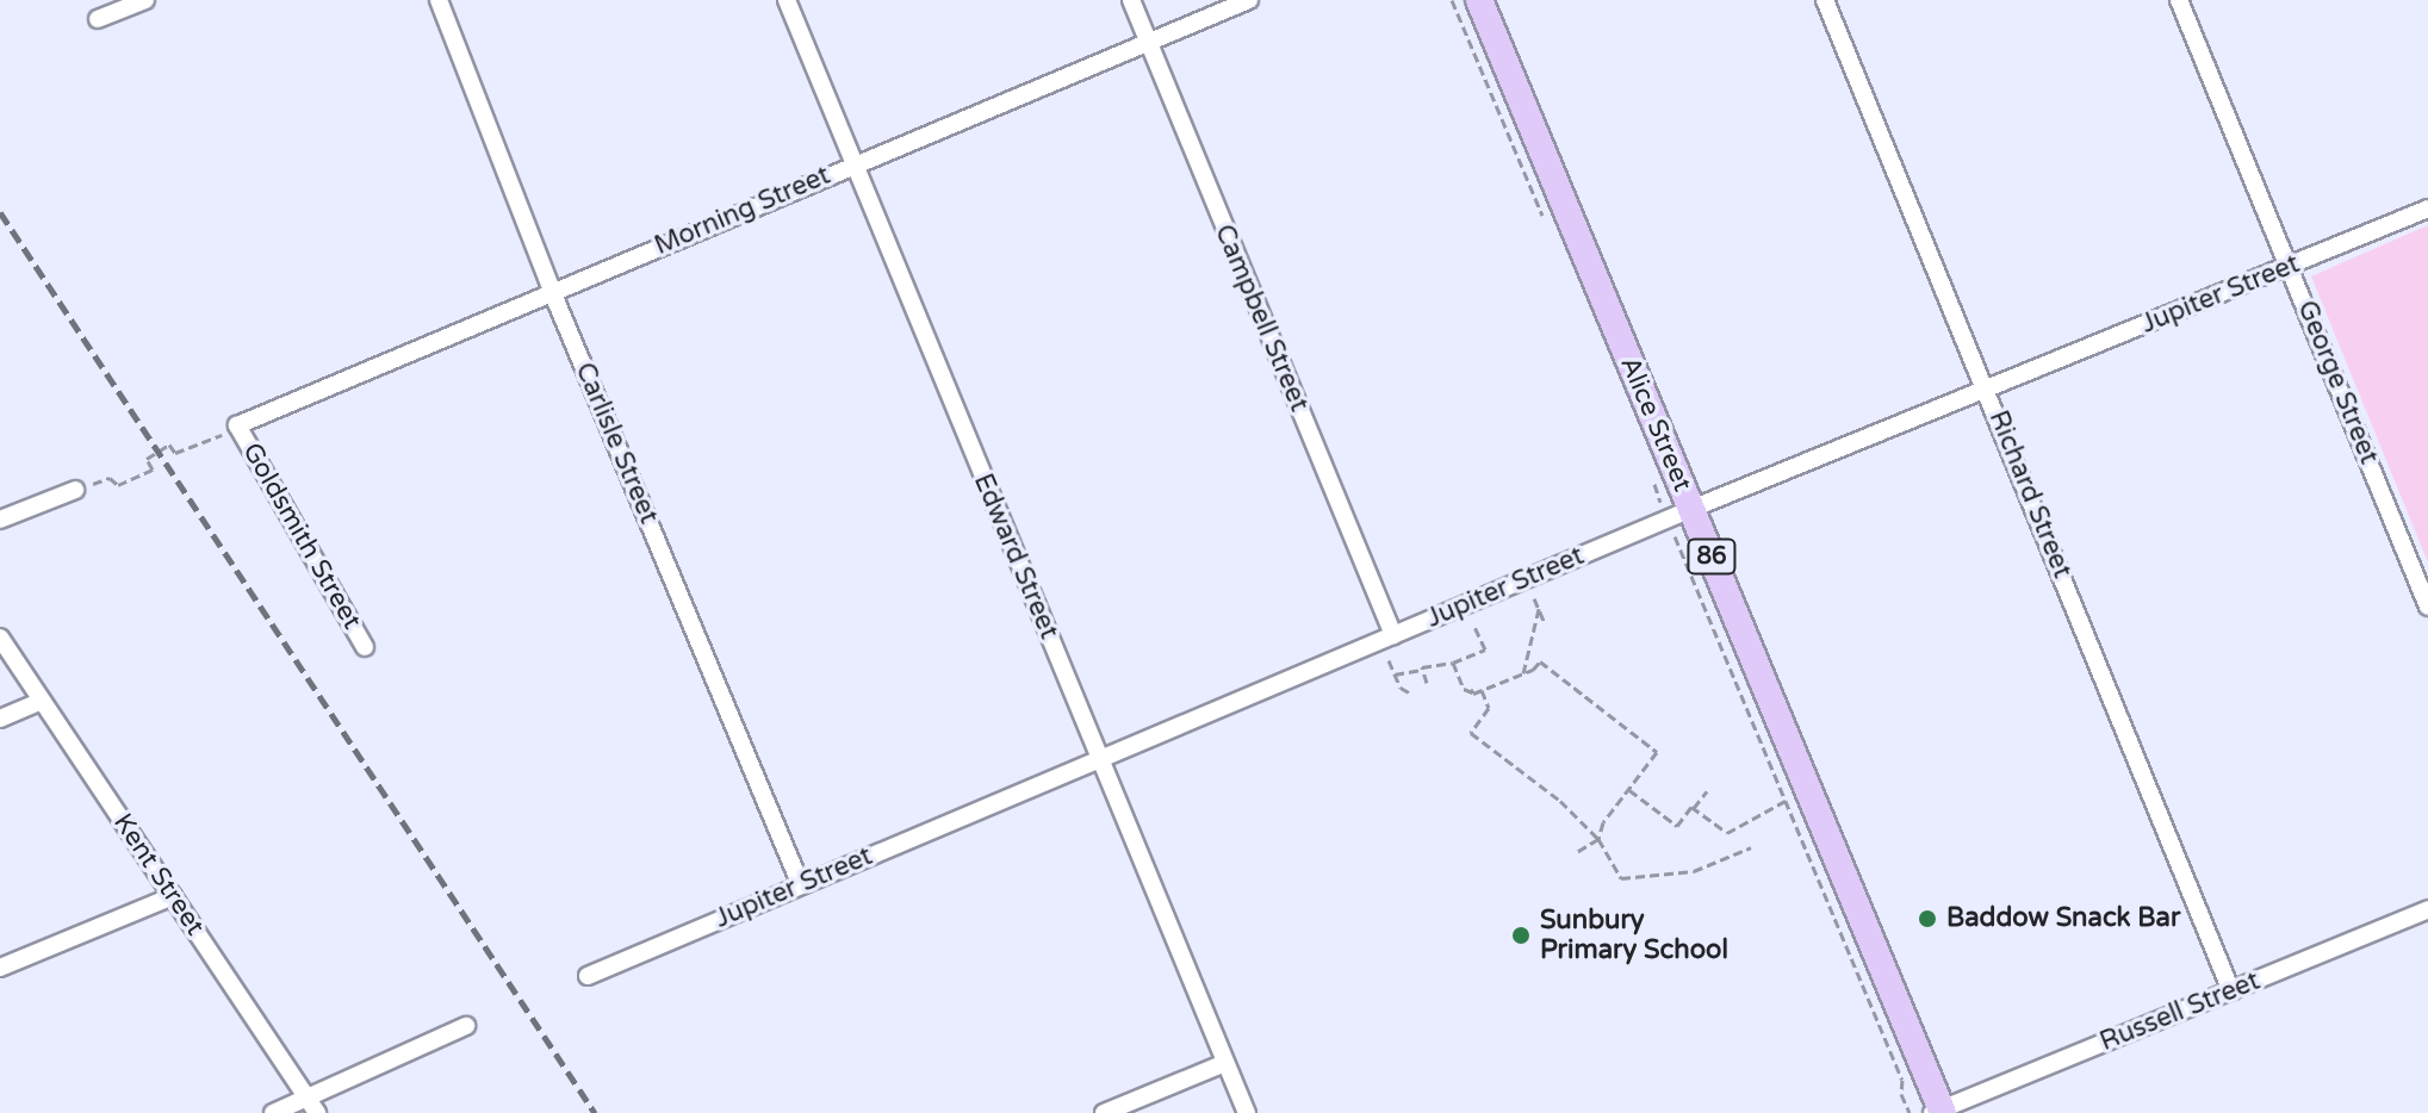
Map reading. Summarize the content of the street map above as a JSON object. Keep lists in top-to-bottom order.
{
  "streets": {
    "main road": ["Alice Street", "86"],
    "street": [
      "Morning Street",
      "Jupiter Street",
      "Campbell Street",
      "George Street",
      "Carlisle Street",
      "Richard Street",
      "Goldsmith Street",
      "Edward Street",
      "Kent Street",
      "Russell Street"
    ]
  },
  "crossings": [
    ["Morning Street", "Campbell Street"],
    ["Morning Street", "Carlisle Street"],
    ["Morning Street", "Goldsmith Street"],
    ["Morning Street", "Edward Street"],
    ["Jupiter Street", "Campbell Street"],
    ["Jupiter Street", "George Street"],
    ["Jupiter Street", "Alice Street"],
    ["Jupiter Street", "Carlisle Street"],
    ["Jupiter Street", "Richard Street"],
    ["Jupiter Street", "Edward Street"],
    ["Alice Street", "Russell Street"],
    ["Richard Street", "Russell Street"]
  ],
  "places": ["Baddow Snack Bar", "Sunbury Primary School"]
}
